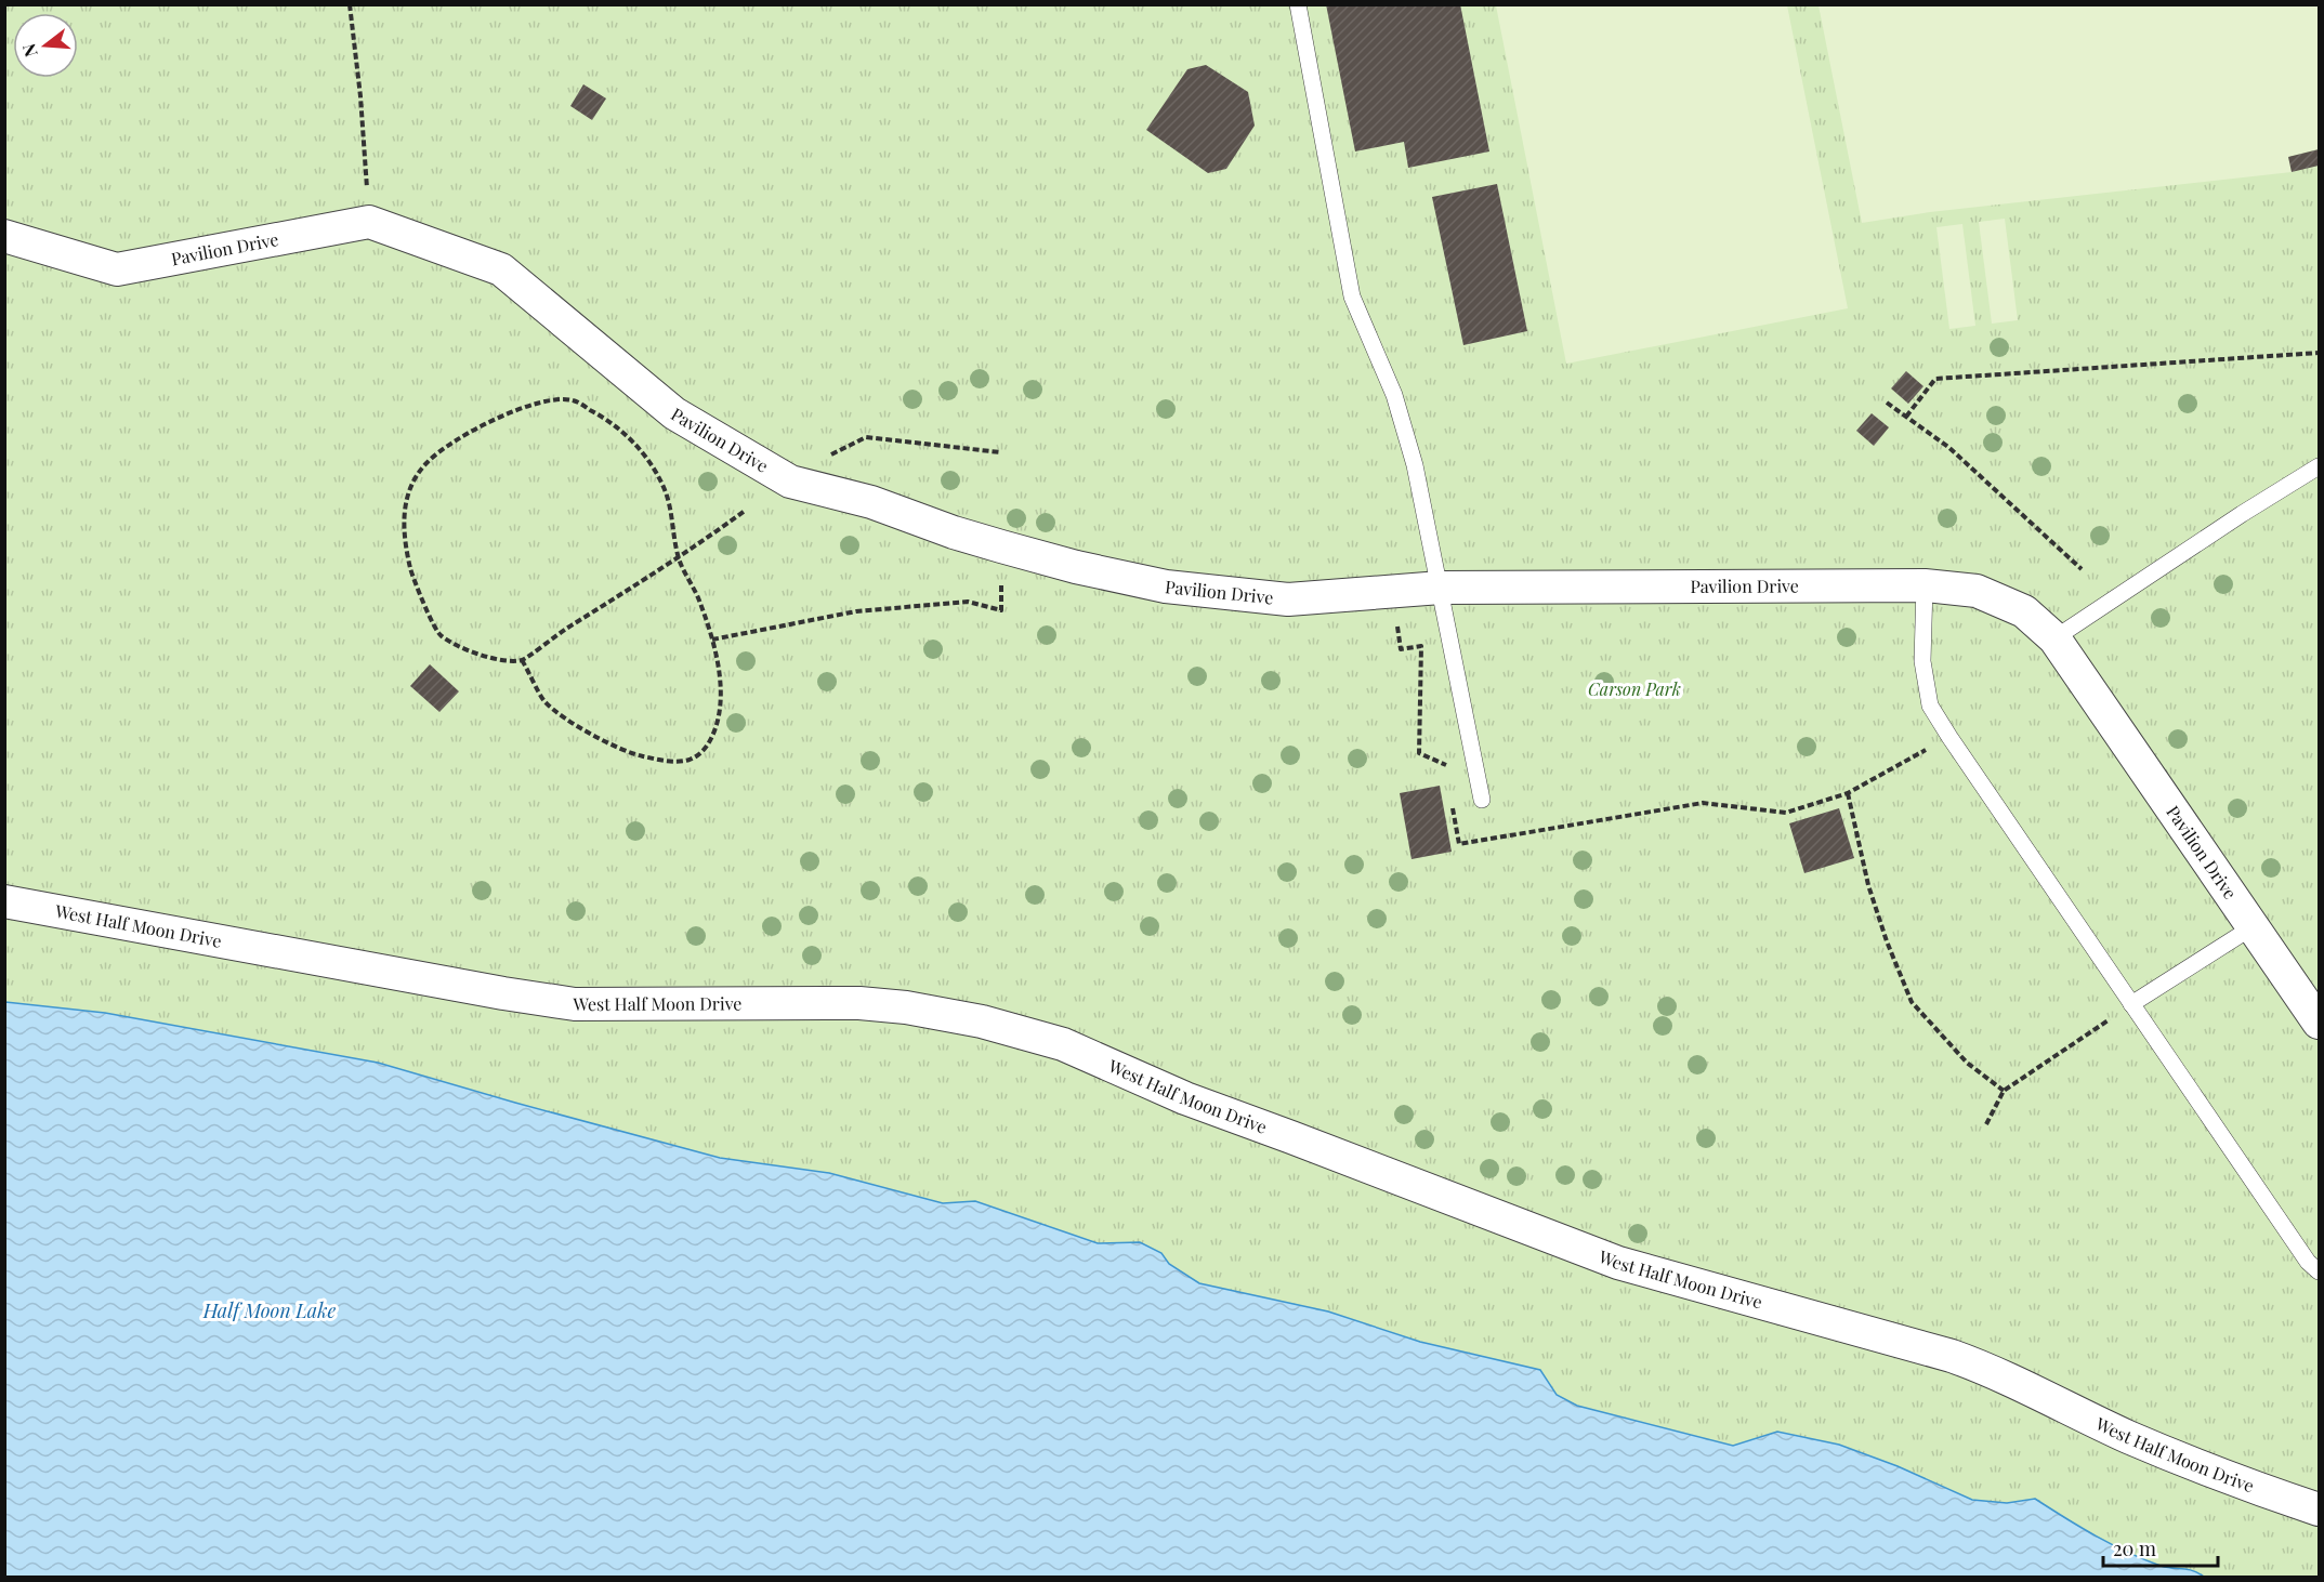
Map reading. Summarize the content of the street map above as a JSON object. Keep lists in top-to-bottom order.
{
  "streets": {
    "street": ["Pavilion Drive", "West Half Moon Drive"]
  },
  "water": ["Half Moon Lake"],
  "parks": ["Carson Park"],
  "scale_bar": "20 m",
  "north": "left"
}
